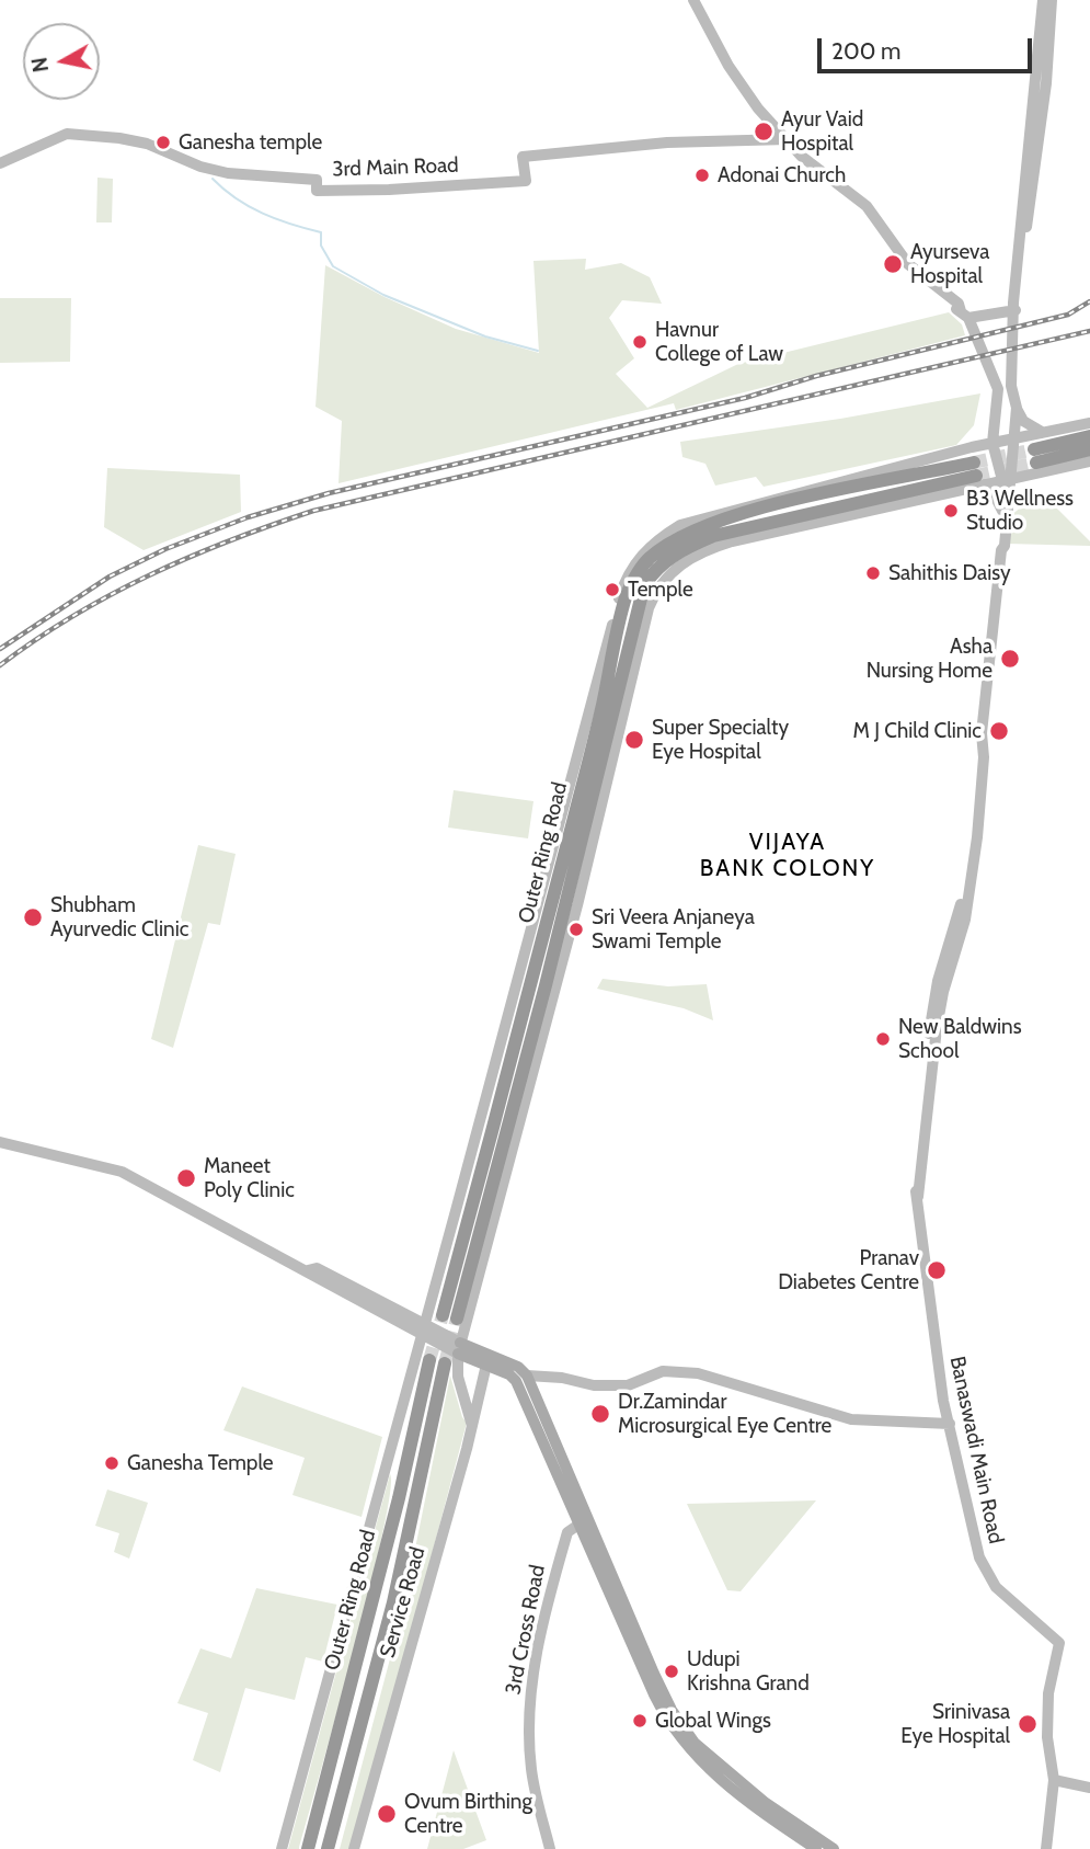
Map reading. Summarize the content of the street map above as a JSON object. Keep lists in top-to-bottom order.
{
  "streets": {
    "highway": ["Outer Ring Road"],
    "street": [
      "3rd Main Road",
      "Banaswadi Main Road",
      "Service Road",
      "3rd Cross Road"
    ]
  },
  "districts": ["VIJAYA BANK COLONY"],
  "places": [
    "Ayur Vaid Hospital",
    "Ganesha temple",
    "Adonai Church",
    "Ayurseva Hospital",
    "Havnur College of Law",
    "B3 Wellness Studio",
    "Sahithis Daisy",
    "Temple",
    "Asha Nursing Home",
    "M J Child Clinic",
    "Super Specialty Eye Hospital",
    "Shubham Ayurvedic Clinic",
    "Sri Veera Anjaneya Swami Temple",
    "New Baldwins School",
    "Maneet Poly Clinic",
    "Pranav Diabetes Centre",
    "Dr.Zamindar Microsurgical Eye Centre",
    "Ganesha Temple",
    "Udupi Krishna Grand",
    "Global Wings",
    "Srinivasa Eye Hospital",
    "Ovum Birthing Centre"
  ],
  "scale_bar": "200 m",
  "north": "left"
}
